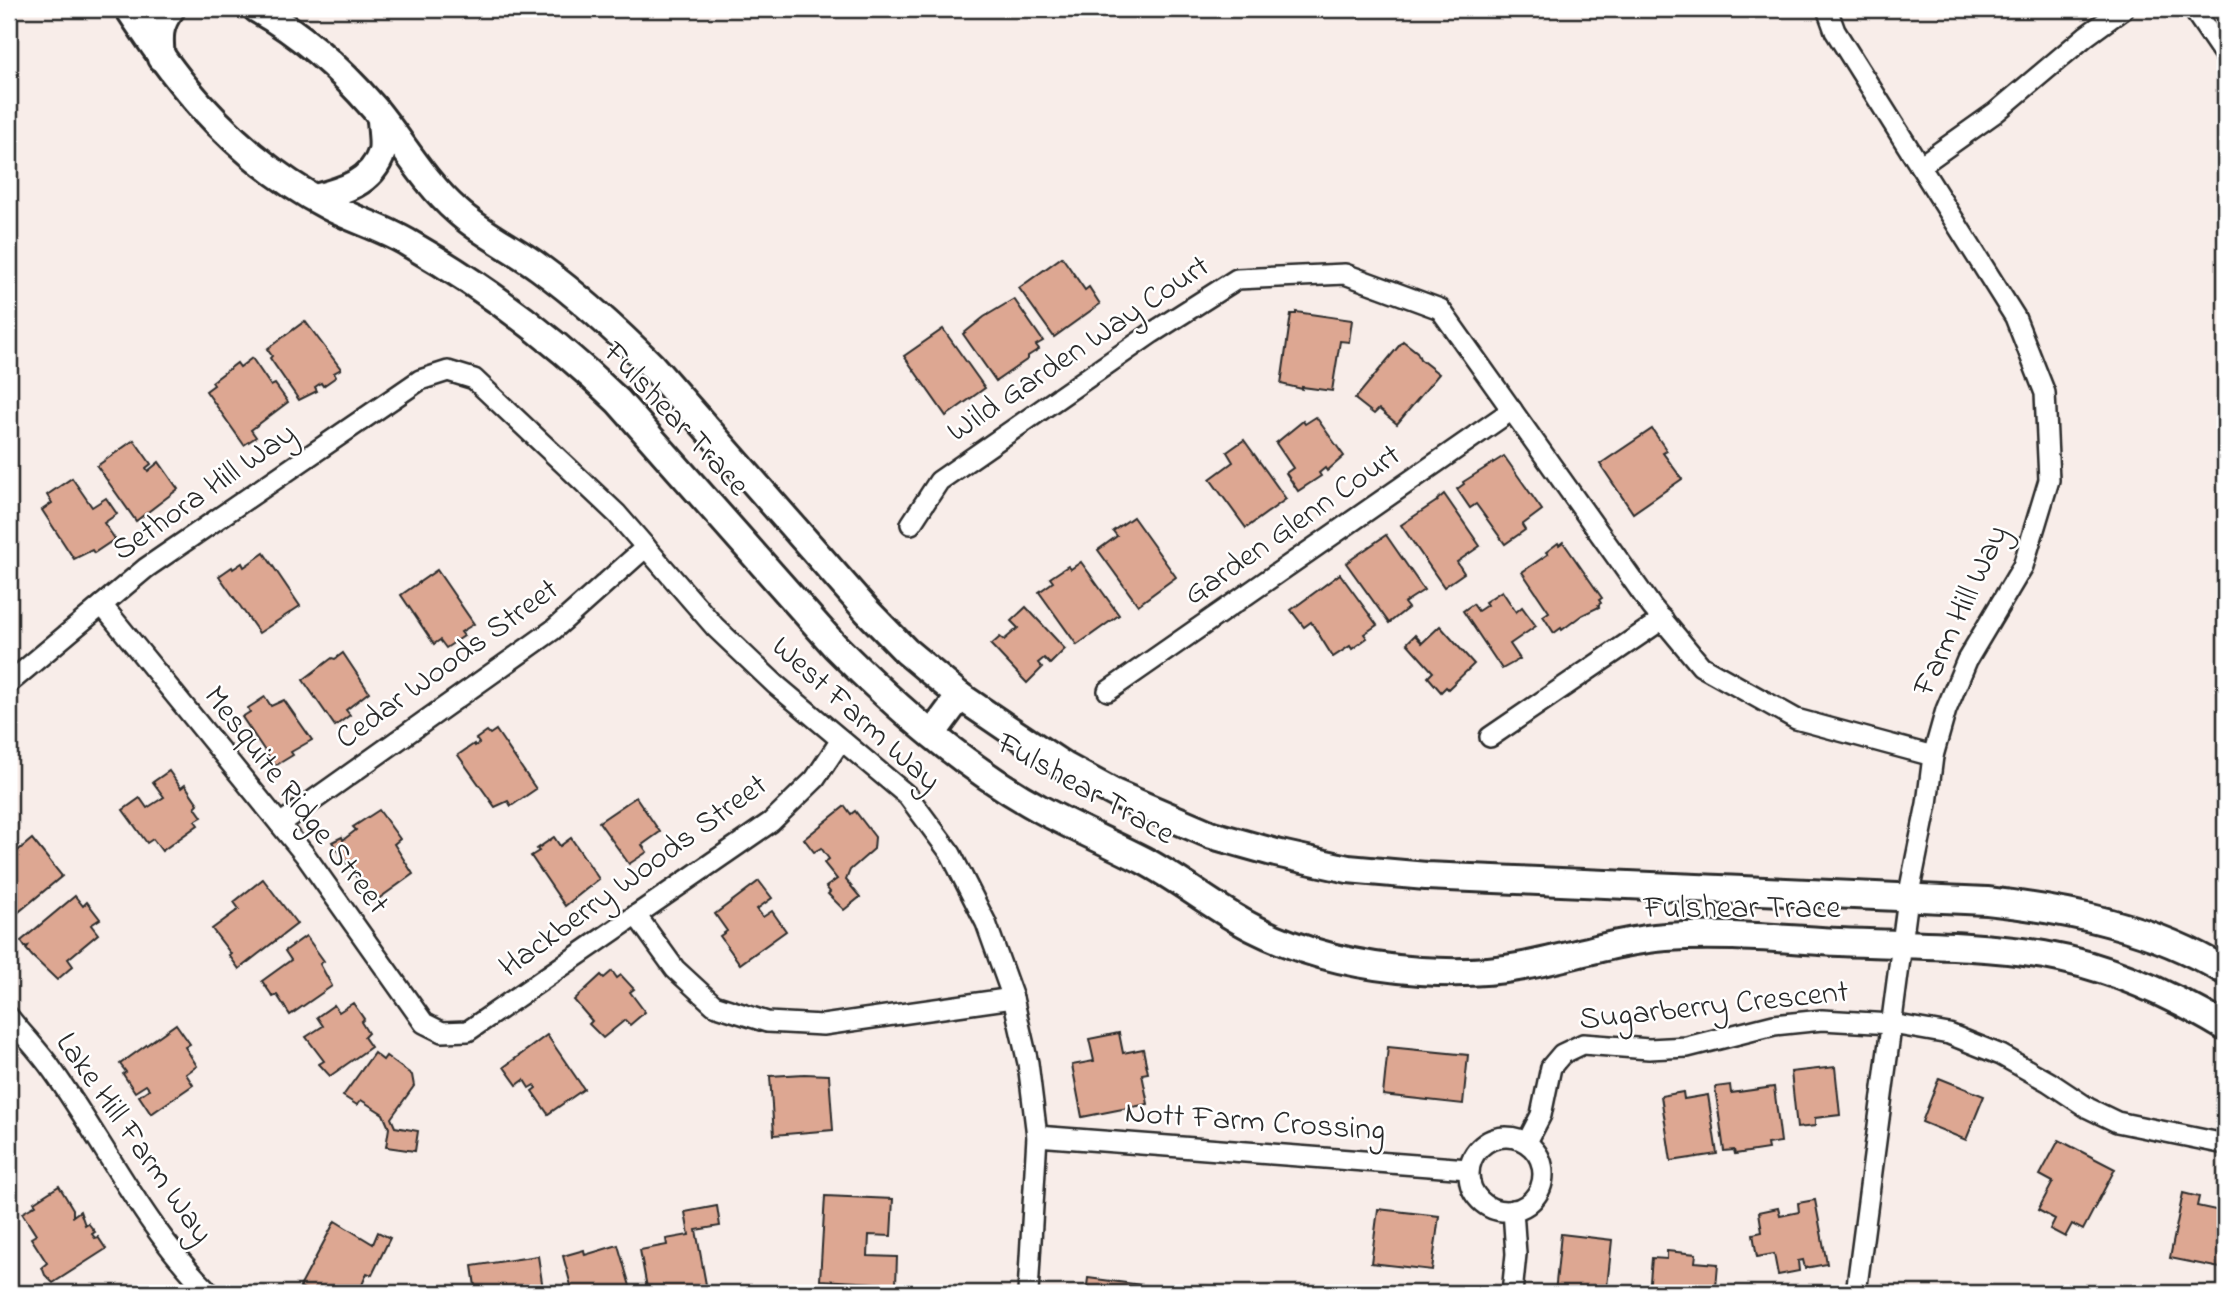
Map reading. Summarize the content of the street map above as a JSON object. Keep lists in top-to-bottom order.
{
  "streets": {
    "street": [
      "Wild Garden Way Court",
      "Fulshear Trace",
      "Sethora Hill Way",
      "Garden Glenn Court",
      "Farm Hill Way",
      "Cedar Woods Street",
      "West Farm Way",
      "Mesquite Ridge Street",
      "Hackberry Woods Street",
      "Sugarberry Crescent",
      "Nott Farm Crossing",
      "Lake Hill Farm Way"
    ]
  },
  "crossings": [
    ["Wild Garden Way Court", "Garden Glenn Court"],
    ["Wild Garden Way Court", "Farm Hill Way"],
    ["Fulshear Trace", "Farm Hill Way"],
    ["Sethora Hill Way", "West Farm Way"],
    ["Sethora Hill Way", "Mesquite Ridge Street"],
    ["Farm Hill Way", "Sugarberry Crescent"],
    ["Cedar Woods Street", "West Farm Way"],
    ["Cedar Woods Street", "Mesquite Ridge Street"],
    ["West Farm Way", "Hackberry Woods Street"],
    ["West Farm Way", "Nott Farm Crossing"],
    ["Mesquite Ridge Street", "Hackberry Woods Street"],
    ["Sugarberry Crescent", "Nott Farm Crossing"]
  ]
}
